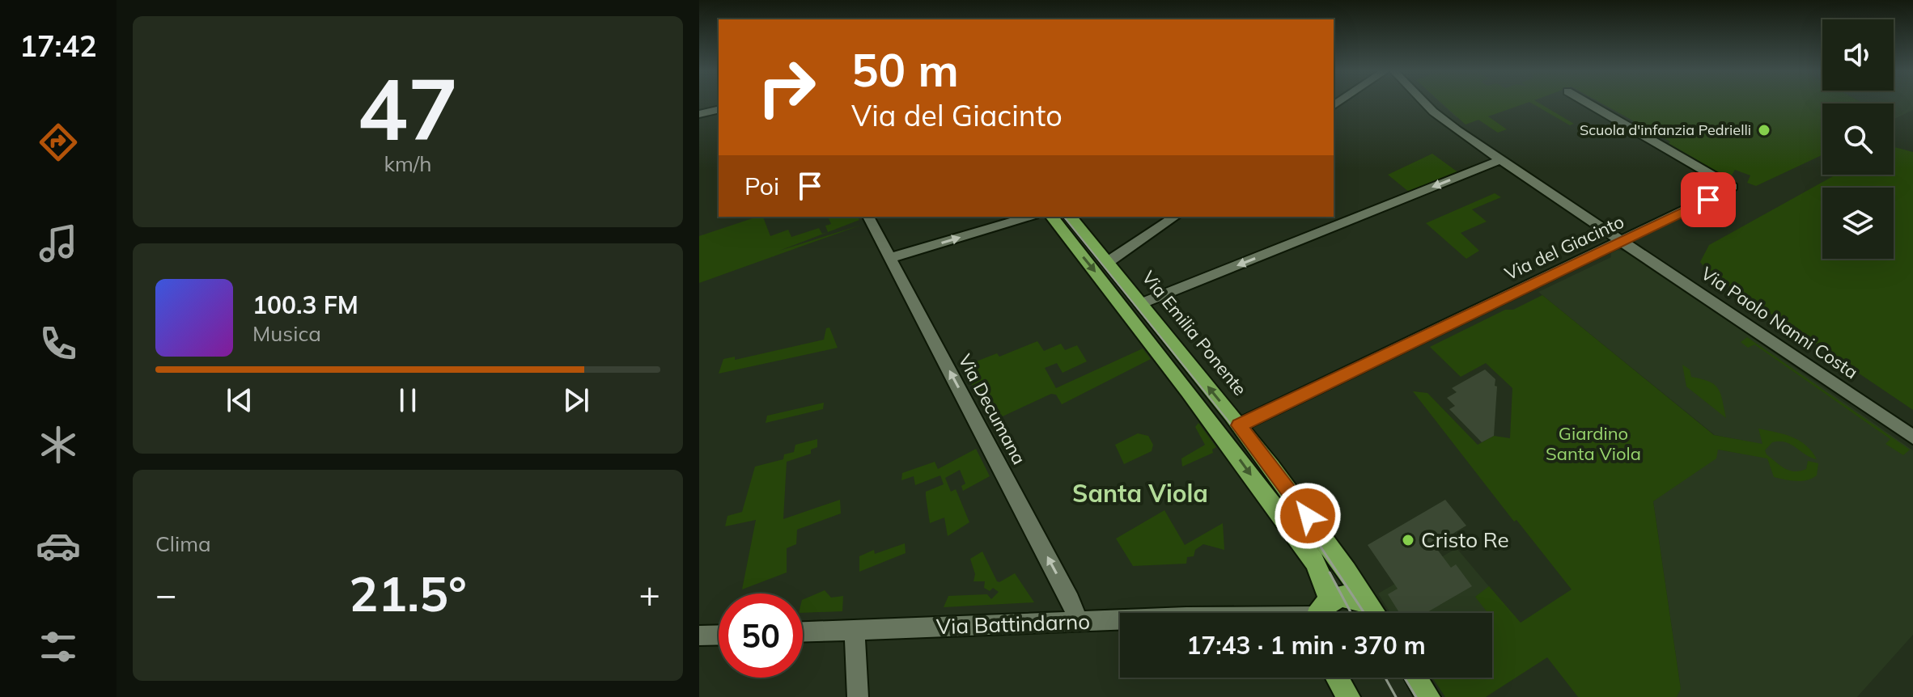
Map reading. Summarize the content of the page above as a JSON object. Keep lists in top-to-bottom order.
{
  "streets": {
    "main road": ["Via Emilia Ponente"],
    "street": [
      "Via del Giacinto",
      "Via Paolo Nanni Costa",
      "Via Decumana",
      "Via Battindarno"
    ]
  },
  "crossings": [
    ["Via del Giacinto", "Via Paolo Nanni Costa"],
    ["Via del Giacinto", "Via Emilia Ponente"],
    ["Via Decumana", "Via Battindarno"]
  ],
  "one_way": ["Via Decumana"],
  "districts": ["Santa Viola"],
  "parks": ["Giardino Santa Viola"],
  "places": ["Scuola d'infanzia Pedrielli", "Cristo Re"],
  "page": {
    "tabs": "17:42",
    "tile": [
      ["47", "km/h"],
      "Clima"
    ],
    "turn": ["50 m", "Via del Giacinto"],
    "then": "Poi",
    "song": ["100.3 FM", "Musica"],
    "heat": ["−", "21.5°", "+"],
    "limit": "50",
    "trip": "17:43 · 1 min · 370 m"
  }
}
